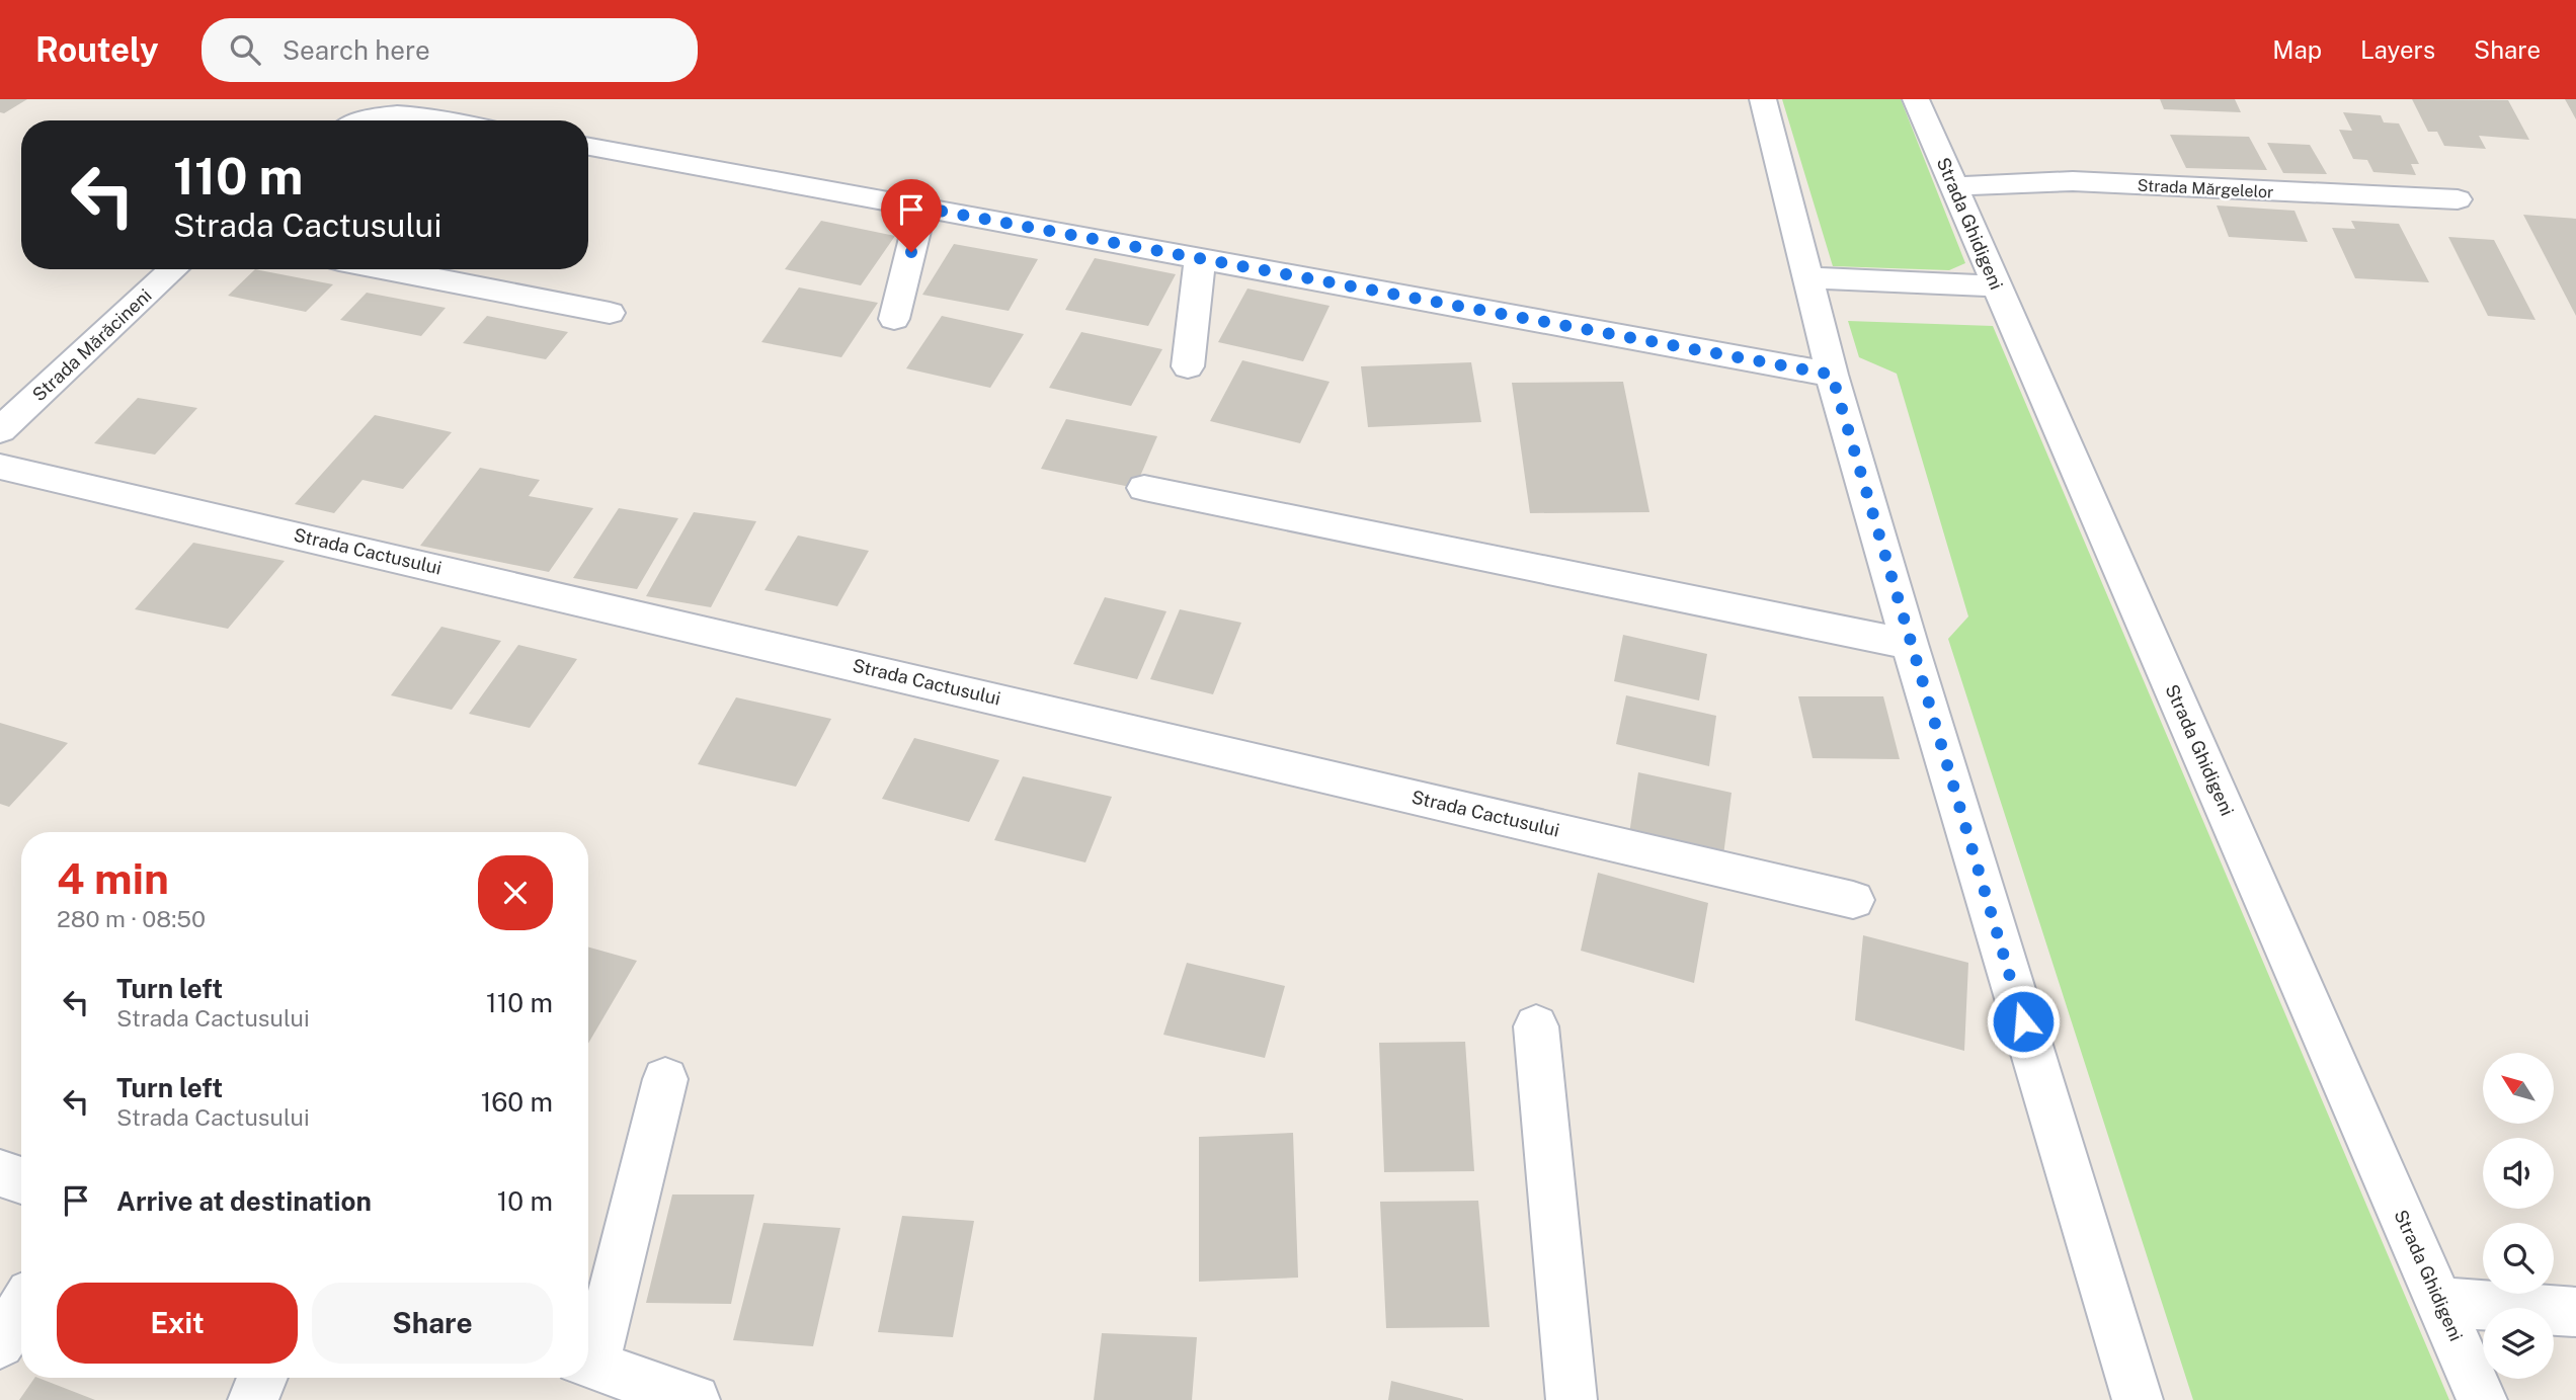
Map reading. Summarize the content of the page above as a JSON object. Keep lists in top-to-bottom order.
{
  "streets": {
    "street": [
      "Strada Mărgelelor",
      "Strada Ghidigeni",
      "Strada Mărăcineni",
      "Strada Cactusului"
    ]
  },
  "crossings": [
    ["Strada Mărgelelor", "Strada Ghidigeni"]
  ],
  "north": "top left",
  "page": {
    "header": "Routely",
    "search": "Search here",
    "nav": ["Map", "Layers", "Share"],
    "turn": ["110 m", "Strada Cactusului"],
    "heading": ["4 min", "280 m · 08:50"],
    "list": [
      {
        "name": "Turn left",
        "note": "Strada Cactusului",
        "value": "110 m"
      },
      {
        "name": "Turn left",
        "note": "Strada Cactusului",
        "value": "160 m"
      },
      {
        "name": "Arrive at destination",
        "value": "10 m"
      }
    ],
    "buttons": ["Exit", "Share"]
  }
}
